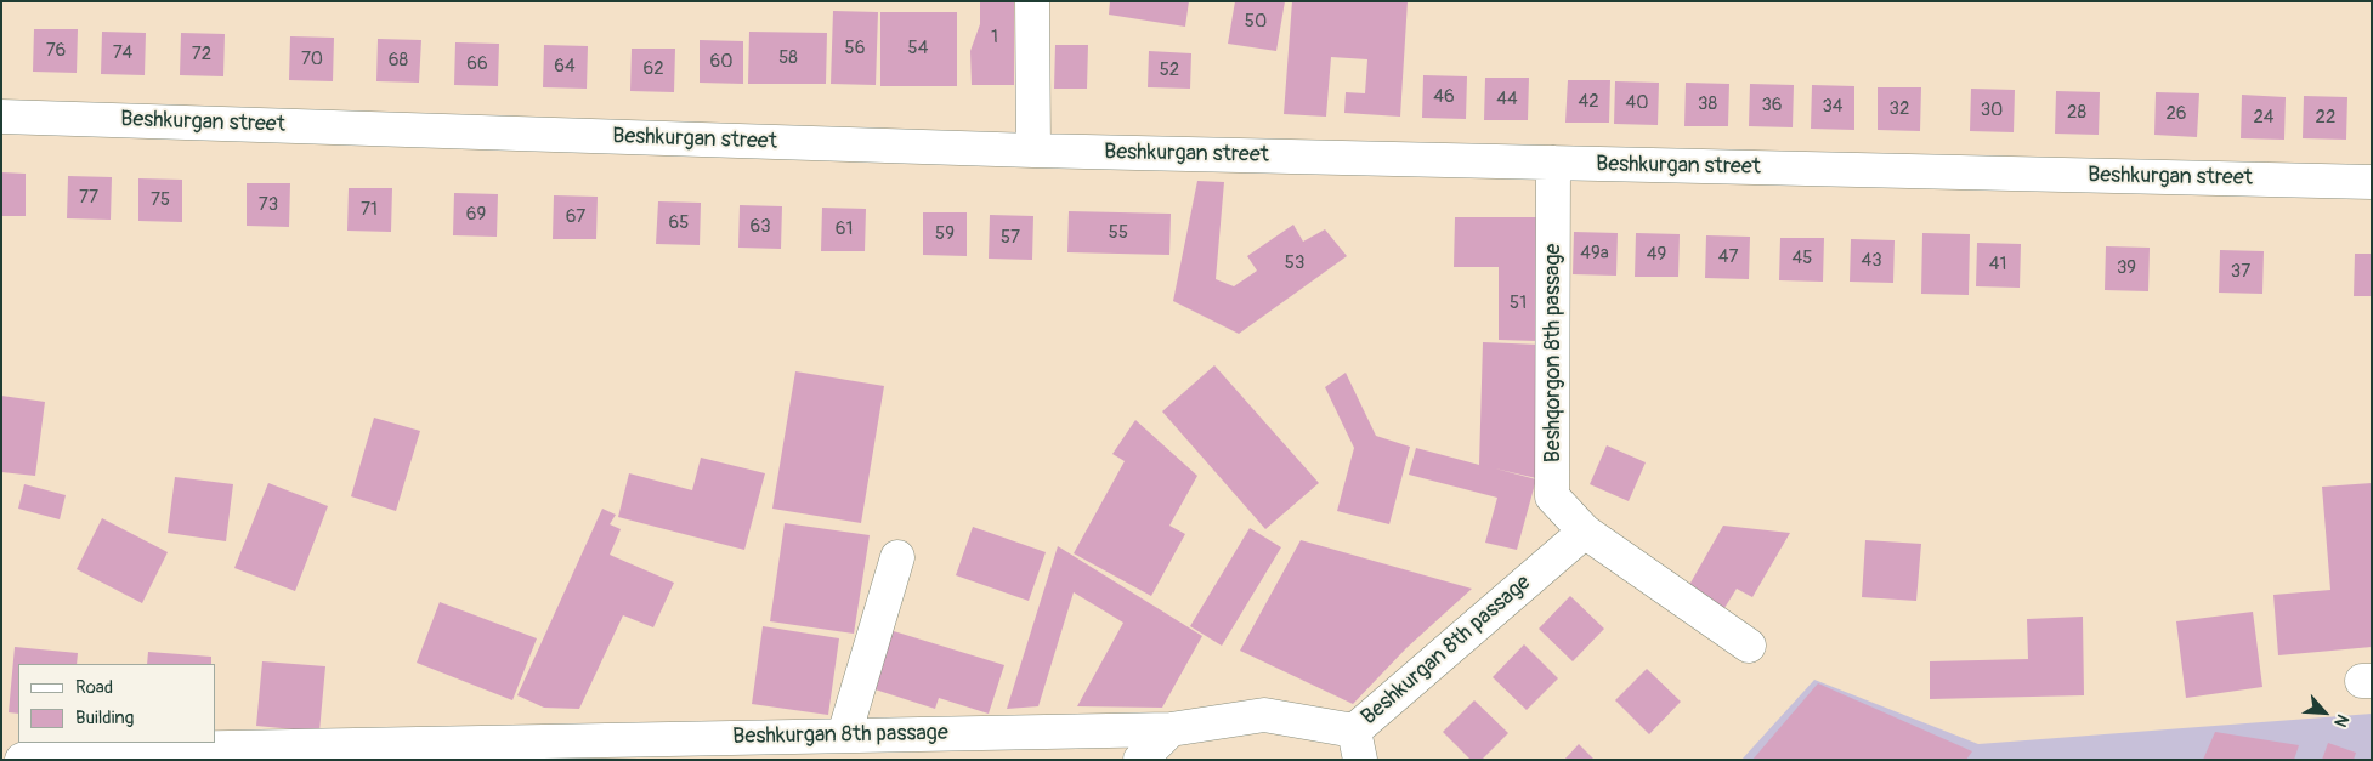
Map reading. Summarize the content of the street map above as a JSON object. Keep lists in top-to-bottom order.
{
  "streets": {
    "street": ["Beshkurgan street", "Beshqorgon 8th passage", "Beshkurgan 8th passage"]
  },
  "crossings": [
    ["Beshkurgan street", "Beshqorgon 8th passage"],
    ["Beshqorgon 8th passage", "Beshkurgan 8th passage"]
  ],
  "house_numbers": [
    "50",
    "1",
    "56",
    "54",
    "76",
    "74",
    "72",
    "58",
    "70",
    "68",
    "60",
    "66",
    "64",
    "62",
    "52",
    "46",
    "44",
    "42",
    "40",
    "38",
    "36",
    "34",
    "32",
    "30",
    "28",
    "26",
    "24",
    "22",
    "77",
    "75",
    "73",
    "71",
    "69",
    "67",
    "65",
    "63",
    "61",
    "55",
    "59",
    "57",
    "49a",
    "49",
    "47",
    "45",
    "43",
    "53",
    "41",
    "39",
    "37",
    "51"
  ],
  "legend": ["Road", "Building"],
  "north": "bottom right"
}
